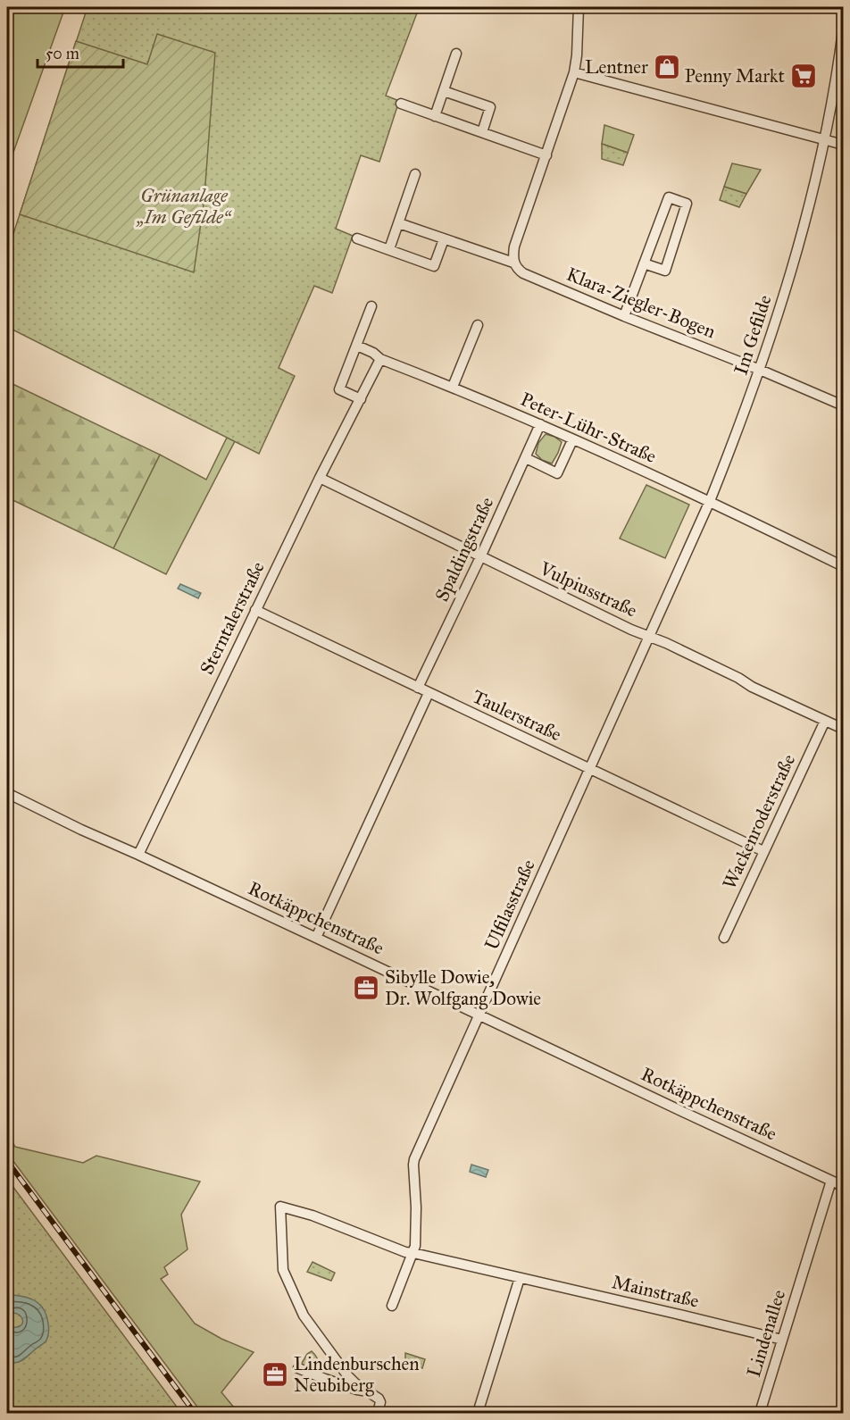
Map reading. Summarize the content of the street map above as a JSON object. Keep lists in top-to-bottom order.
{
  "streets": {
    "street": [
      "Klara-Ziegler-Bogen",
      "Im Gefilde",
      "Peter-Lühr-Straße",
      "Spaldingstraße",
      "Vulpiusstraße",
      "Sterntalerstraße",
      "Taulerstraße",
      "Wackenroderstraße",
      "Ulfilasstraße",
      "Rotkäppchenstraße",
      "Mainstraße",
      "Lindenallee"
    ]
  },
  "crossings": [
    ["Klara-Ziegler-Bogen", "Im Gefilde"],
    ["Im Gefilde", "Peter-Lühr-Straße"],
    ["Im Gefilde", "Vulpiusstraße"],
    ["Im Gefilde", "Ulfilasstraße"],
    ["Peter-Lühr-Straße", "Spaldingstraße"],
    ["Peter-Lühr-Straße", "Sterntalerstraße"],
    ["Spaldingstraße", "Vulpiusstraße"],
    ["Spaldingstraße", "Taulerstraße"],
    ["Vulpiusstraße", "Sterntalerstraße"],
    ["Vulpiusstraße", "Wackenroderstraße"],
    ["Vulpiusstraße", "Ulfilasstraße"],
    ["Sterntalerstraße", "Taulerstraße"],
    ["Sterntalerstraße", "Rotkäppchenstraße"],
    ["Taulerstraße", "Wackenroderstraße"],
    ["Taulerstraße", "Ulfilasstraße"],
    ["Ulfilasstraße", "Rotkäppchenstraße"],
    ["Ulfilasstraße", "Mainstraße"],
    ["Rotkäppchenstraße", "Lindenallee"],
    ["Mainstraße", "Lindenallee"]
  ],
  "parks": ["Grünanlage „Im Gefilde“"],
  "places": {
    "shop": ["Lentner"],
    "supermarket": ["Penny Markt"],
    "office": ["Sibylle Dowie, Dr. Wolfgang Dowie", "Lindenburschen Neubiberg"]
  },
  "scale_bar": "50 m"
}
